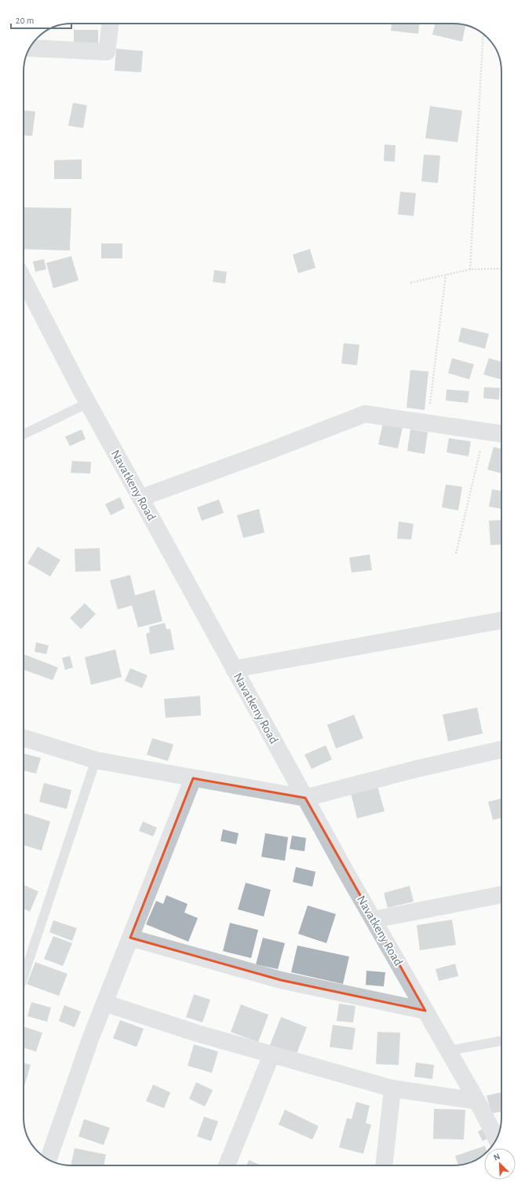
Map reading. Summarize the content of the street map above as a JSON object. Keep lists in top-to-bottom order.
{
  "streets": {
    "street": ["Navatkeny Road"]
  },
  "scale_bar": "20 m",
  "north": "top left"
}
